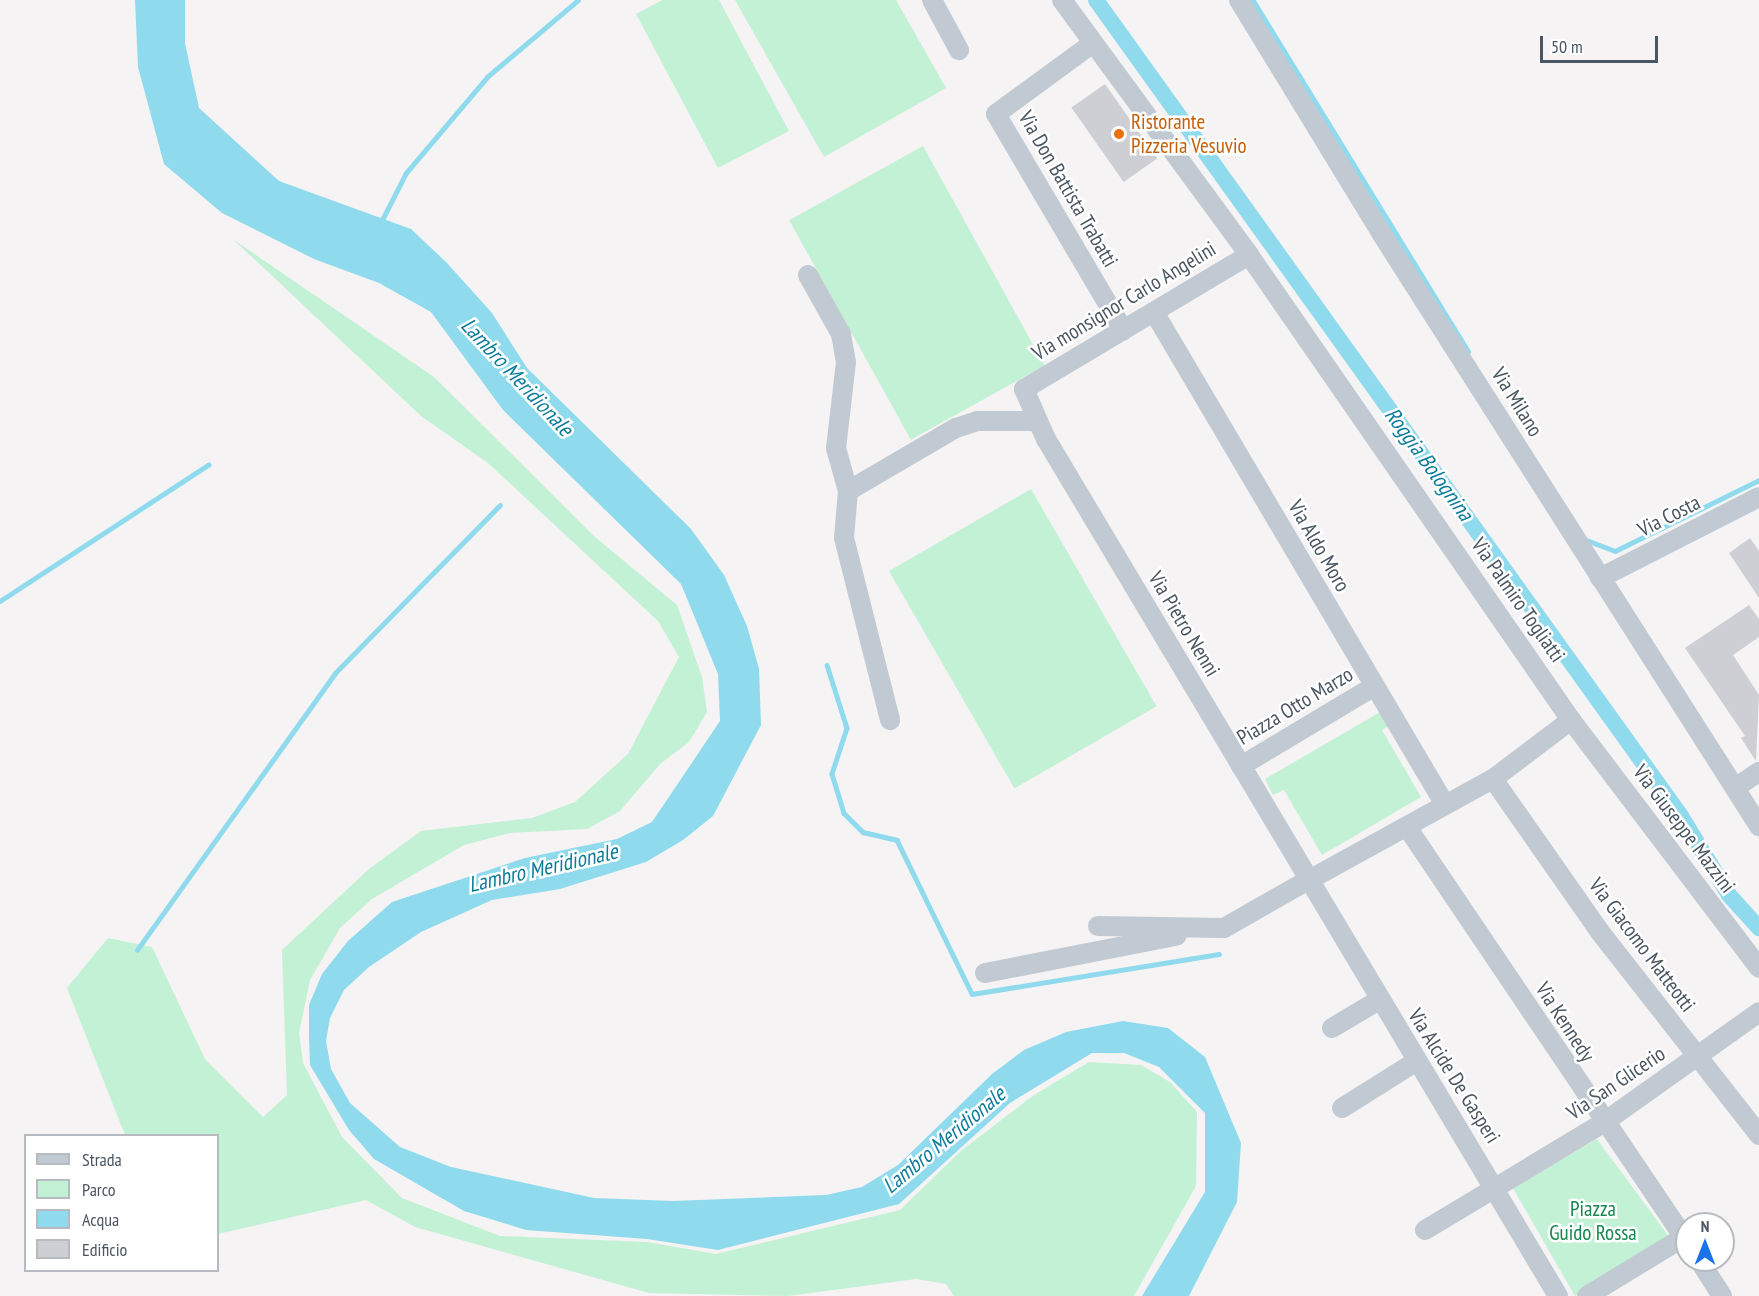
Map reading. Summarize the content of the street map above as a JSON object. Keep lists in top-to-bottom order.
{
  "streets": {
    "street": [
      "Via Don Battista Trabatti",
      "Via monsignor Carlo Angelini",
      "Via Milano",
      "Via Costa",
      "Via Aldo Moro",
      "Via Palmiro Togliatti",
      "Via Pietro Nenni",
      "Piazza Otto Marzo",
      "Via Giuseppe Mazzini",
      "Via Giacomo Matteotti",
      "Via Kennedy",
      "Via Alcide De Gasperi",
      "Via San Glicerio"
    ]
  },
  "crossings": [
    ["Via Don Battista Trabatti", "Via monsignor Carlo Angelini"],
    ["Via Don Battista Trabatti", "Via Palmiro Togliatti"],
    ["Via monsignor Carlo Angelini", "Via Aldo Moro"],
    ["Via monsignor Carlo Angelini", "Via Palmiro Togliatti"],
    ["Via monsignor Carlo Angelini", "Via Pietro Nenni"],
    ["Via Milano", "Via Costa"],
    ["Via Aldo Moro", "Piazza Otto Marzo"],
    ["Via Palmiro Togliatti", "Via Giuseppe Mazzini"],
    ["Via Pietro Nenni", "Piazza Otto Marzo"],
    ["Via Pietro Nenni", "Via Alcide De Gasperi"],
    ["Via Giacomo Matteotti", "Via San Glicerio"],
    ["Via Kennedy", "Via San Glicerio"],
    ["Via Alcide De Gasperi", "Via San Glicerio"]
  ],
  "water": ["Lambro Meridionale", "Roggia Bolognina"],
  "parks": ["Piazza Guido Rossa"],
  "places": ["Ristorante Pizzeria Vesuvio"],
  "legend": [
    "Strada",
    "Parco",
    "Acqua",
    "Edificio"
  ],
  "scale_bar": "50 m",
  "north": "top"
}
